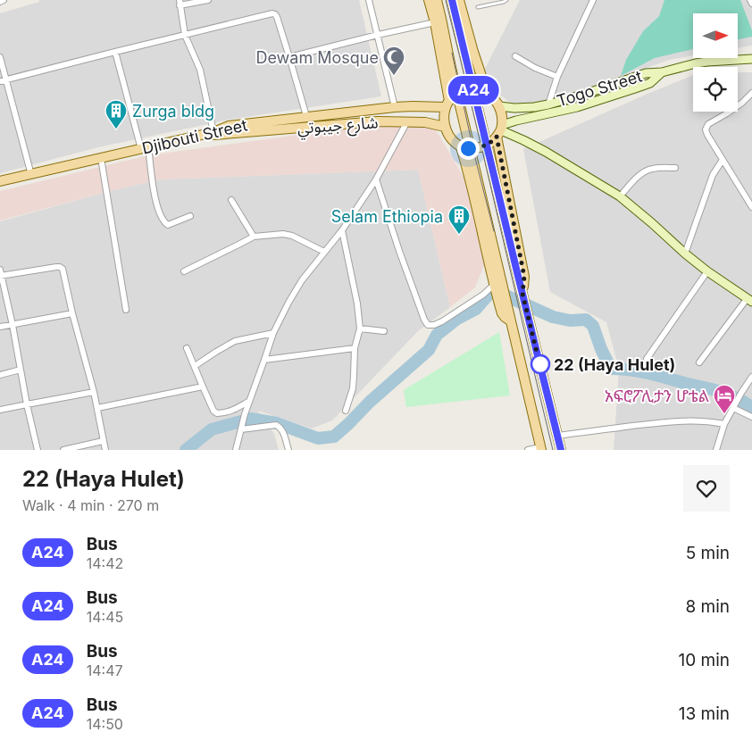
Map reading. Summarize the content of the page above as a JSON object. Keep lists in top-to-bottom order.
{
  "streets": {
    "main road": ["شارع جيبوتي", "Djibouti Street"],
    "street": ["Togo Street"]
  },
  "crossings": [
    ["Togo Street", "شارع جيبوتي"],
    ["Togo Street", "Djibouti Street"],
    ["شارع جيبوتي", "Djibouti Street"]
  ],
  "places": {
    "mosque": ["Dewam Mosque"],
    "building": ["Zurga bldg", "Selam Ethiopia"],
    "other": ["22 (Haya Hulet)"],
    "hotel": ["አፍሮፖሊታን ሆቴል"]
  },
  "lines": ["bus line A24"],
  "north": "right",
  "page": {
    "on_map": "A24",
    "heading": ["22 (Haya Hulet)", "Walk · 4 min · 270 m"],
    "list": [
      {
        "mark": "A24",
        "name": "Bus",
        "note": "14:42",
        "value": "5 min"
      },
      {
        "mark": "A24",
        "name": "Bus",
        "note": "14:45",
        "value": "8 min"
      },
      {
        "mark": "A24",
        "name": "Bus",
        "note": "14:47",
        "value": "10 min"
      },
      {
        "mark": "A24",
        "name": "Bus",
        "note": "14:50",
        "value": "13 min"
      }
    ]
  }
}
